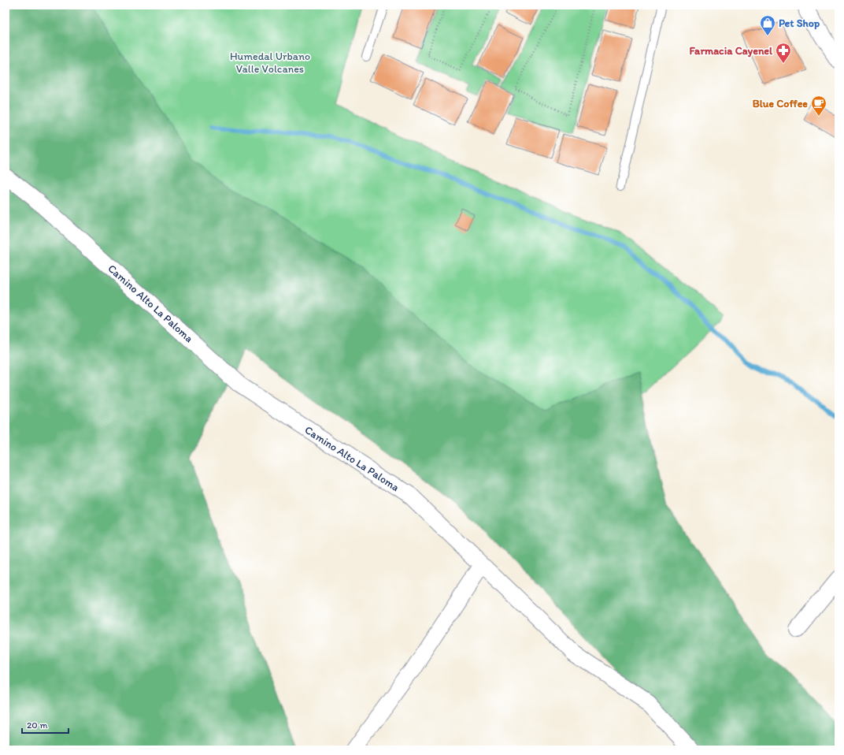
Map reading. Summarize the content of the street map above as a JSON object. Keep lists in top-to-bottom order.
{
  "streets": {
    "street": ["Camino Alto La Paloma"]
  },
  "parks": ["Humedal Urbano Valle Volcanes"],
  "places": {
    "shop": ["Pet Shop"],
    "pharmacy": ["Farmacia Cayenel"],
    "cafe": ["Blue Coffee"]
  },
  "scale_bar": "20 m"
}
